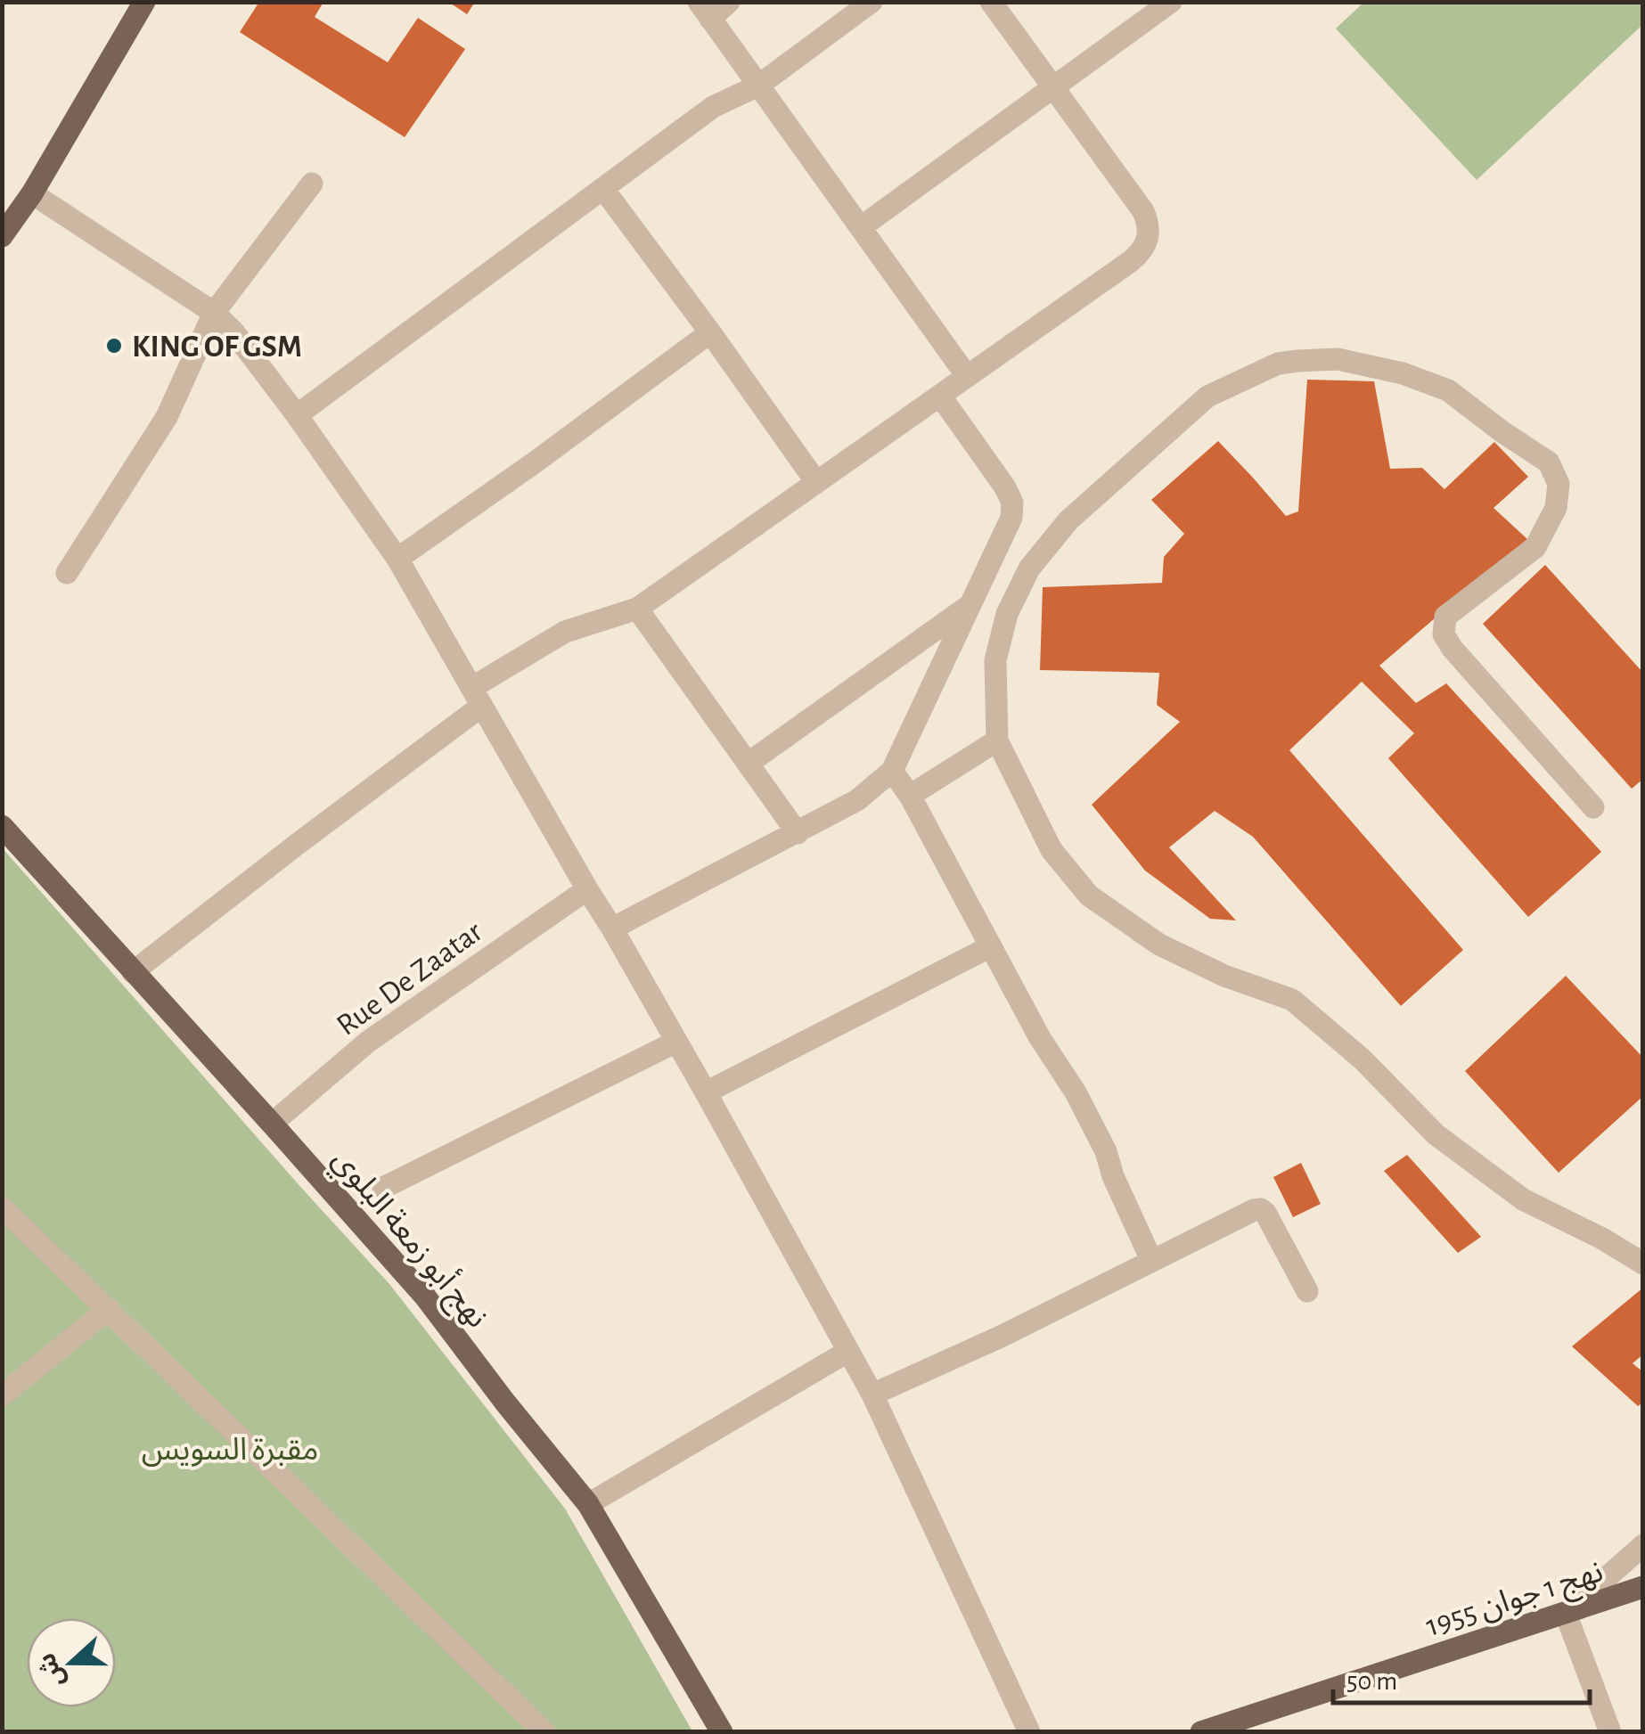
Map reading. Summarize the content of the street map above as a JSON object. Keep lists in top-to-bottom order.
{
  "streets": {
    "main road": ["نهج أبو زمعة البلوي", "نهج 1 جوان 1955"],
    "street": ["Rue De Zaatar"]
  },
  "crossings": [
    ["Rue De Zaatar", "نهج أبو زمعة البلوي"]
  ],
  "parks": ["مقبرة السويس"],
  "places": ["KING OF GSM"],
  "scale_bar": "50 m",
  "north": "left"
}
